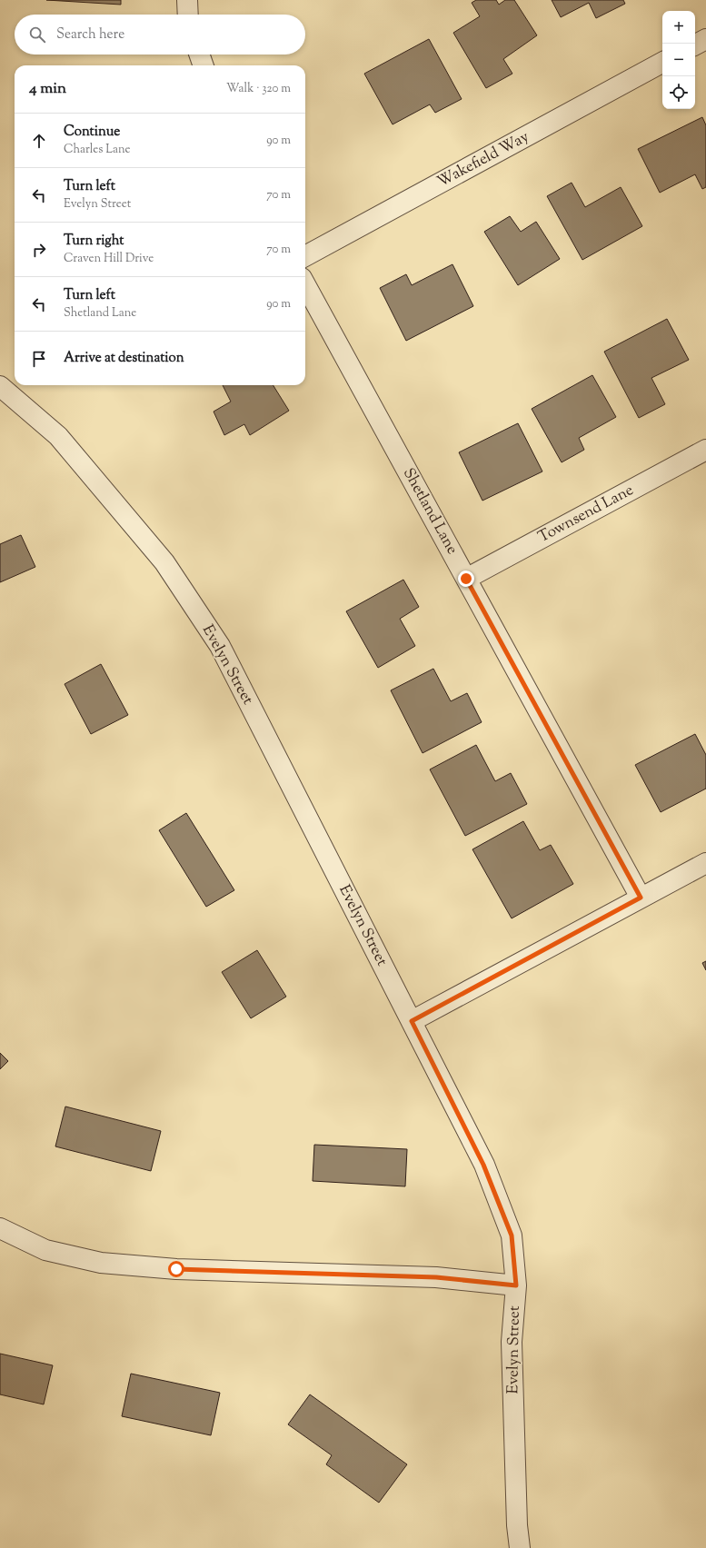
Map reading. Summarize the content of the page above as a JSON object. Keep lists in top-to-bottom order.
{
  "streets": {
    "street": [
      "Wakefield Way",
      "Shetland Lane",
      "Townsend Lane",
      "Evelyn Street"
    ]
  },
  "crossings": [
    ["Shetland Lane", "Townsend Lane"]
  ],
  "page": {
    "map_buttons": ["+", "−"],
    "search": "Search here",
    "heading": ["4 min", "Walk · 320 m"],
    "list": [
      ["Continue", "Charles Lane", "90 m"],
      ["Turn left", "Evelyn Street", "70 m"],
      ["Turn right", "Craven Hill Drive", "70 m"],
      ["Turn left", "Shetland Lane", "90 m"],
      "Arrive at destination"
    ]
  }
}
